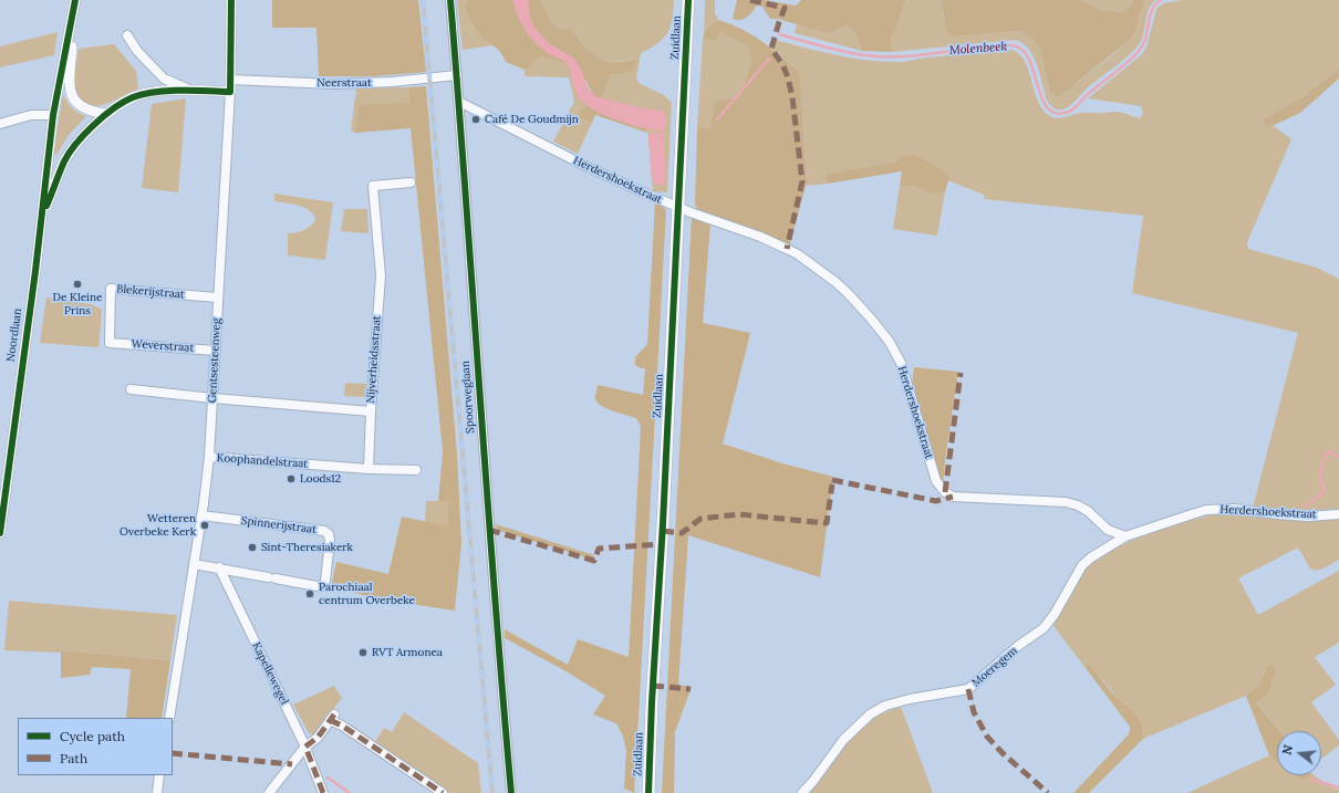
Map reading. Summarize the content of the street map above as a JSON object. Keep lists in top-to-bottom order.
{
  "streets": {
    "main road": ["Zuidlaan"],
    "street": [
      "Neerstraat",
      "Herdershoekstraat",
      "Blekerijstraat",
      "Noordlaan",
      "Weverstraat",
      "Nijverheidsstraat",
      "Gentsesteenweg",
      "Spoorweglaan",
      "Koophandelstraat",
      "Spinnerijstraat",
      "Moeregem",
      "Kapellewegel"
    ]
  },
  "crossings": [
    ["Zuidlaan", "Herdershoekstraat"],
    ["Neerstraat", "Gentsesteenweg"],
    ["Neerstraat", "Spoorweglaan"],
    ["Herdershoekstraat", "Spoorweglaan"],
    ["Herdershoekstraat", "Moeregem"],
    ["Blekerijstraat", "Weverstraat"],
    ["Blekerijstraat", "Gentsesteenweg"],
    ["Noordlaan", "Gentsesteenweg"],
    ["Weverstraat", "Gentsesteenweg"],
    ["Nijverheidsstraat", "Gentsesteenweg"],
    ["Gentsesteenweg", "Koophandelstraat"],
    ["Gentsesteenweg", "Spinnerijstraat"],
    ["Spinnerijstraat", "Kapellewegel"]
  ],
  "water": ["Molenbeek"],
  "places": [
    "Café De Goudmijn",
    "De Kleine Prins",
    "Loods12",
    "Wetteren Overbeke Kerk",
    "Sint-Theresiakerk",
    "Parochiaal centrum Overbeke",
    "RVT Armonea"
  ],
  "legend": ["Cycle path", "Path"],
  "north": "left"
}
